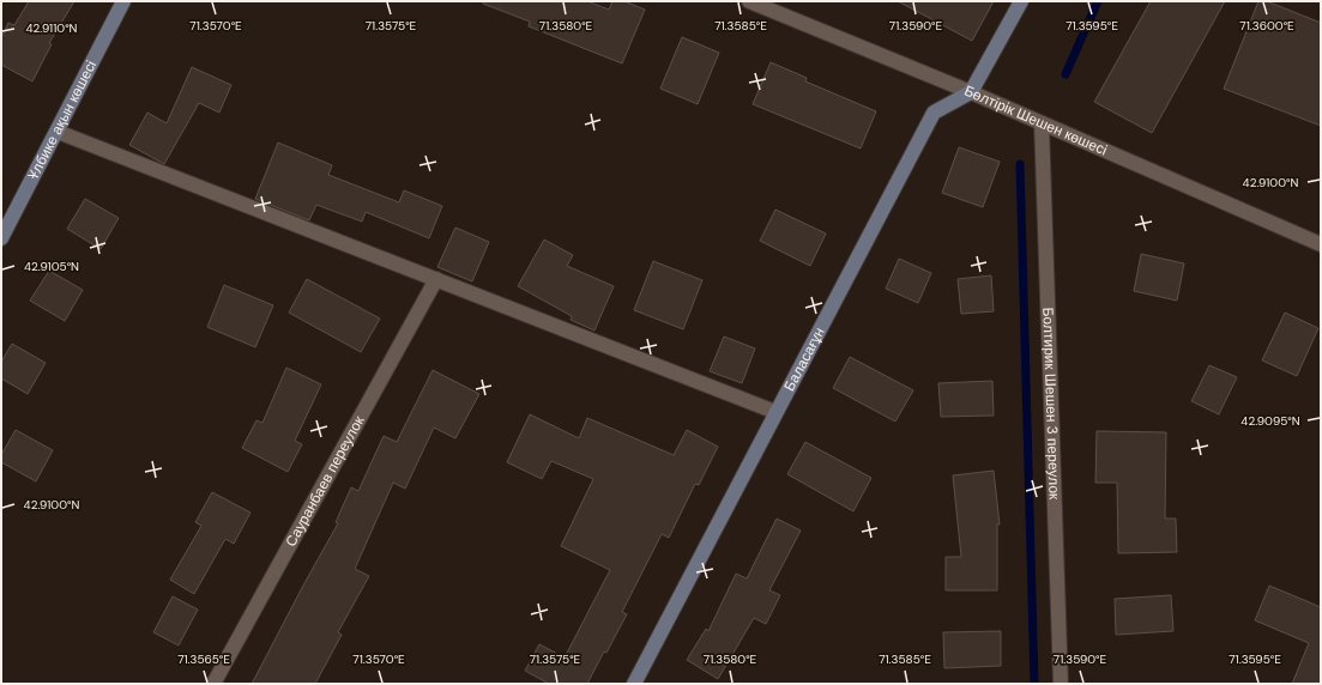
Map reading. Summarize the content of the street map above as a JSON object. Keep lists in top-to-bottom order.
{
  "streets": {
    "street": [
      "Ұлбике ақын көшесі",
      "Бөлтірік Шешен көшесі",
      "Баласағұн",
      "Болтирик Шешен 3 переулок",
      "Сауранбаев переулок"
    ]
  },
  "crossings": [
    ["Бөлтірік Шешен көшесі", "Баласағұн"],
    ["Бөлтірік Шешен көшесі", "Болтирик Шешен 3 переулок"]
  ],
  "coordinates": [
    "71.3580°E",
    "71.3600°E",
    "71.3570°E",
    "71.3575°E",
    "71.3585°E",
    "71.3590°E",
    "71.3595°E",
    "42.9110°N",
    "42.9100°N",
    "42.9105°N",
    "42.9095°N",
    "71.3565°E"
  ]
}
